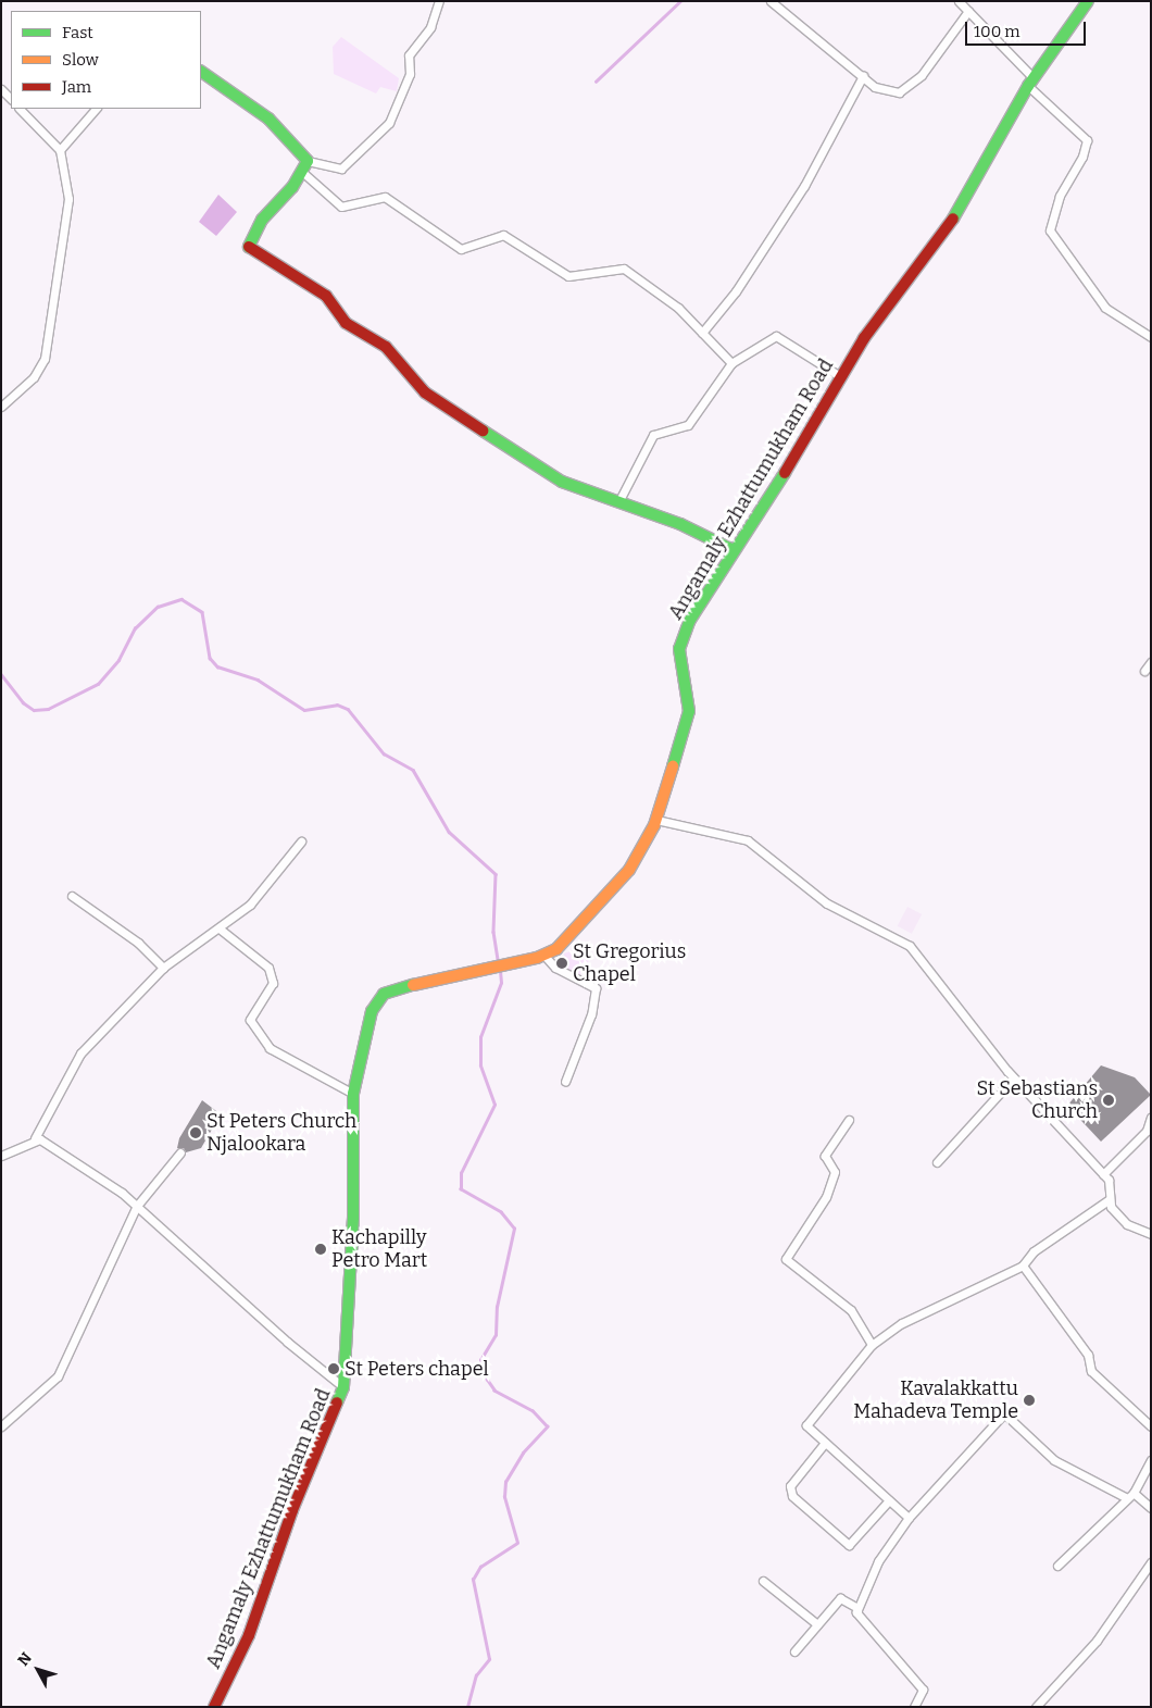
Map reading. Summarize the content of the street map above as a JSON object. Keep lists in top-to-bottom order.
{
  "streets": {
    "street": ["Angamaly Ezhattumukham Road"]
  },
  "places": [
    "St Gregorius Chapel",
    "St Sebastians Church",
    "St Peters Church Njalookara",
    "Kachapilly Petro Mart",
    "St Peters chapel",
    "Kavalakkattu Mahadeva Temple"
  ],
  "legend": ["Fast", "Slow", "Jam"],
  "scale_bar": "100 m",
  "north": "top left"
}
